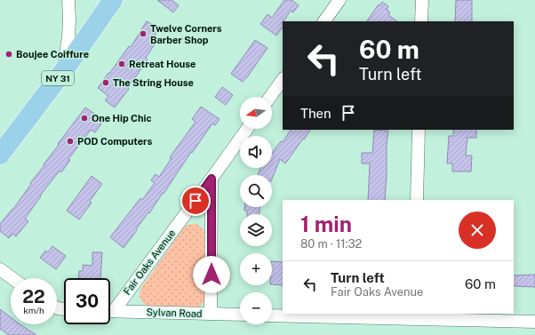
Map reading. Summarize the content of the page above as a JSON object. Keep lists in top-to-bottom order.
{
  "streets": {
    "main road": ["NY 31"],
    "street": ["Fair Oaks Avenue", "Sylvan Road"]
  },
  "places": [
    "Twelve Corners Barber Shop",
    "Boujee Coiffure",
    "Retreat House",
    "The String House",
    "One Hip Chic",
    "POD Computers"
  ],
  "north": "left",
  "page": {
    "turn": ["60 m", "Turn left"],
    "then": "Then",
    "map_buttons": ["+", "−"],
    "heading": ["1 min", "80 m · 11:32"],
    "list": [
      {
        "name": "Turn left",
        "note": "Fair Oaks Avenue",
        "value": "60 m"
      }
    ],
    "speed": "22 km/h",
    "limit": "30"
  }
}
